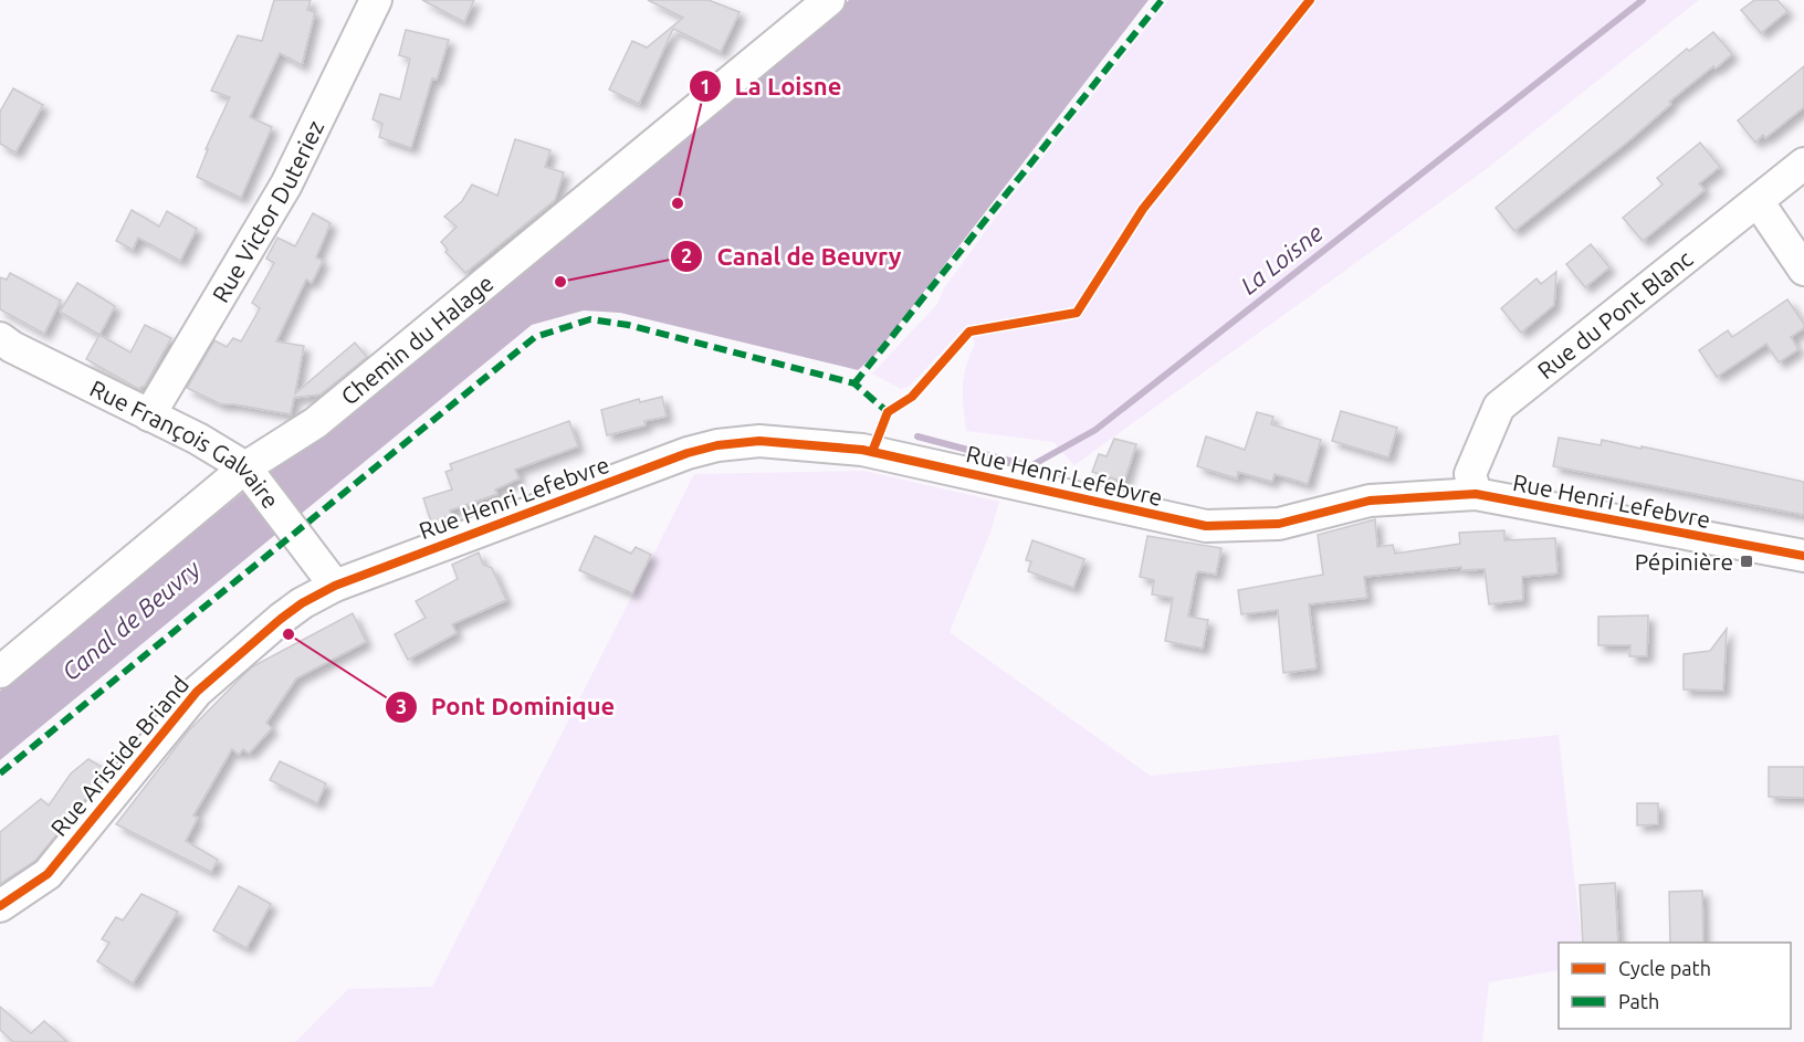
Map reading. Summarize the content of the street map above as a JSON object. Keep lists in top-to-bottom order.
{
  "streets": {
    "street": [
      "Rue Victor Duteriez",
      "Rue du Pont Blanc",
      "Chemin du Halage",
      "Rue François Galvaire",
      "Rue Henri Lefebvre",
      "Rue Aristide Briand"
    ]
  },
  "crossings": [
    ["Rue Victor Duteriez", "Rue François Galvaire"],
    ["Rue du Pont Blanc", "Rue Henri Lefebvre"],
    ["Chemin du Halage", "Rue François Galvaire"],
    ["Rue François Galvaire", "Rue Henri Lefebvre"],
    ["Rue François Galvaire", "Rue Aristide Briand"],
    ["Rue Henri Lefebvre", "Rue Aristide Briand"]
  ],
  "water": ["La Loisne", "Canal de Beuvry"],
  "places": {
    "other": ["La Loisne", "Canal de Beuvry", "Pont Dominique"],
    "transit": ["Pépinière"]
  },
  "legend": ["Cycle path", "Path"]
}
